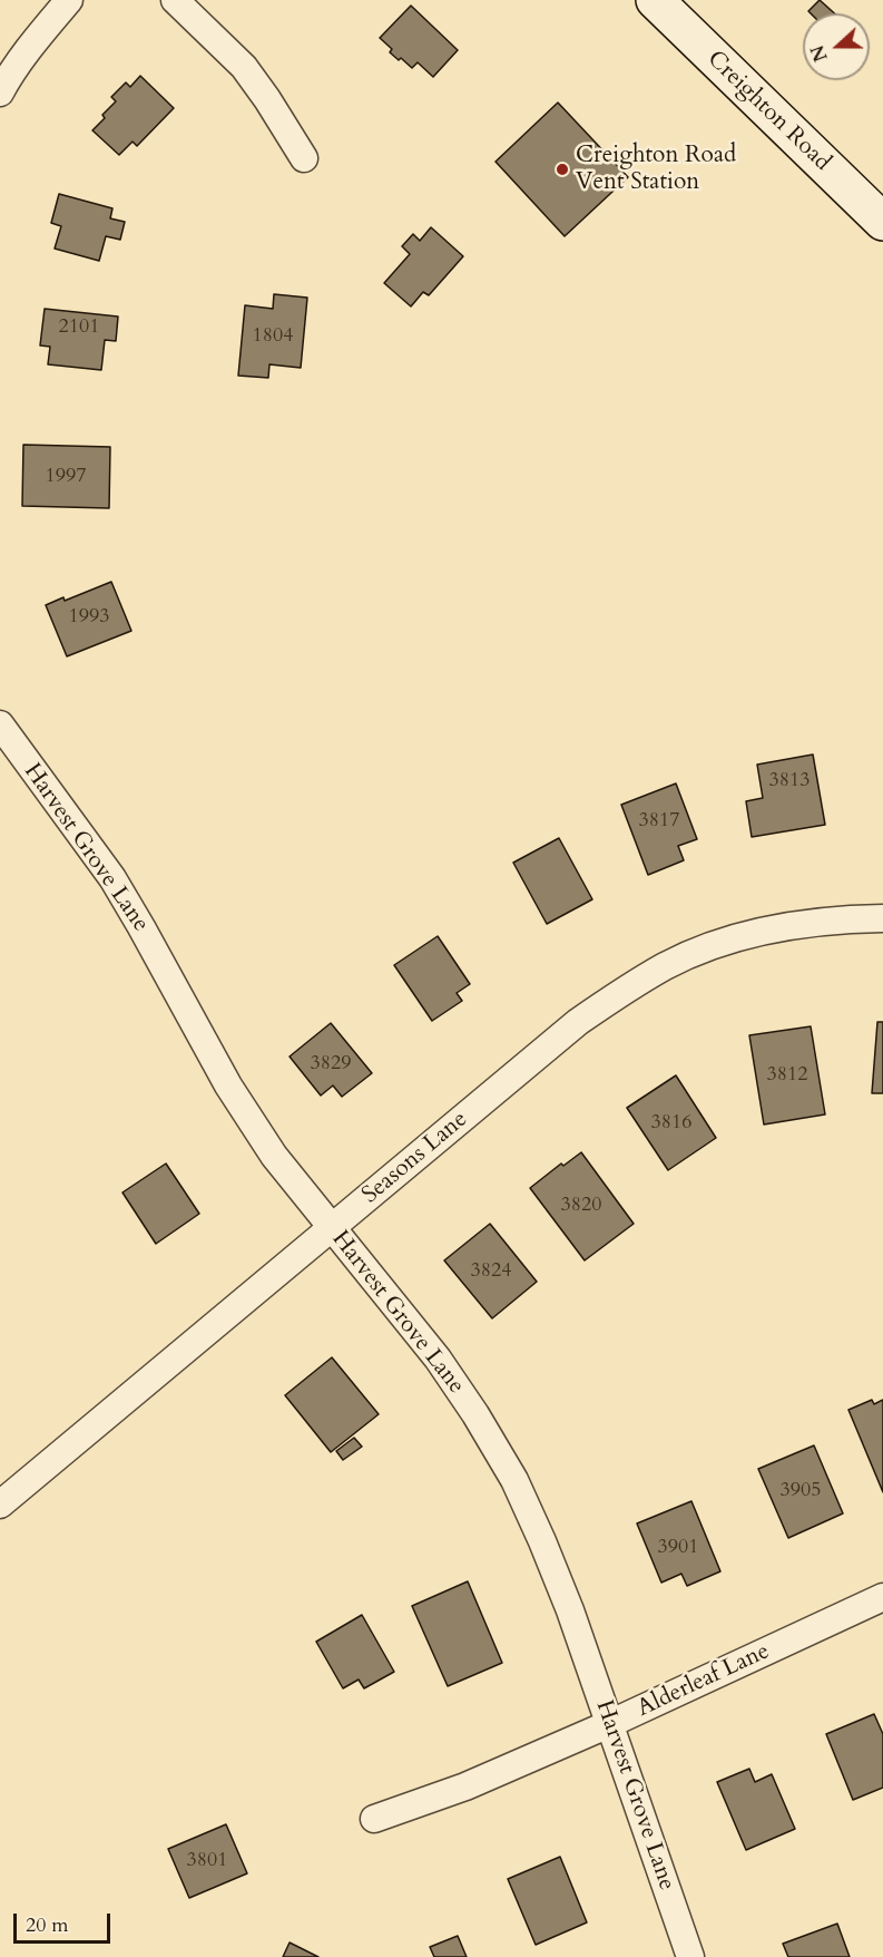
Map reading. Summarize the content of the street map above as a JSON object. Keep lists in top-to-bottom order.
{
  "streets": {
    "main road": ["Creighton Road"],
    "street": ["Harvest Grove Lane", "Seasons Lane", "Alderleaf Lane"]
  },
  "crossings": [
    ["Harvest Grove Lane", "Seasons Lane"],
    ["Harvest Grove Lane", "Alderleaf Lane"]
  ],
  "places": ["Creighton Road Vent Station"],
  "house_numbers": [
    "2101",
    "1804",
    "1997",
    "1993",
    "3813",
    "3817",
    "3829",
    "3812",
    "3816",
    "3820",
    "3824",
    "3905",
    "3901",
    "3801"
  ],
  "scale_bar": "20 m",
  "north": "left"
}
